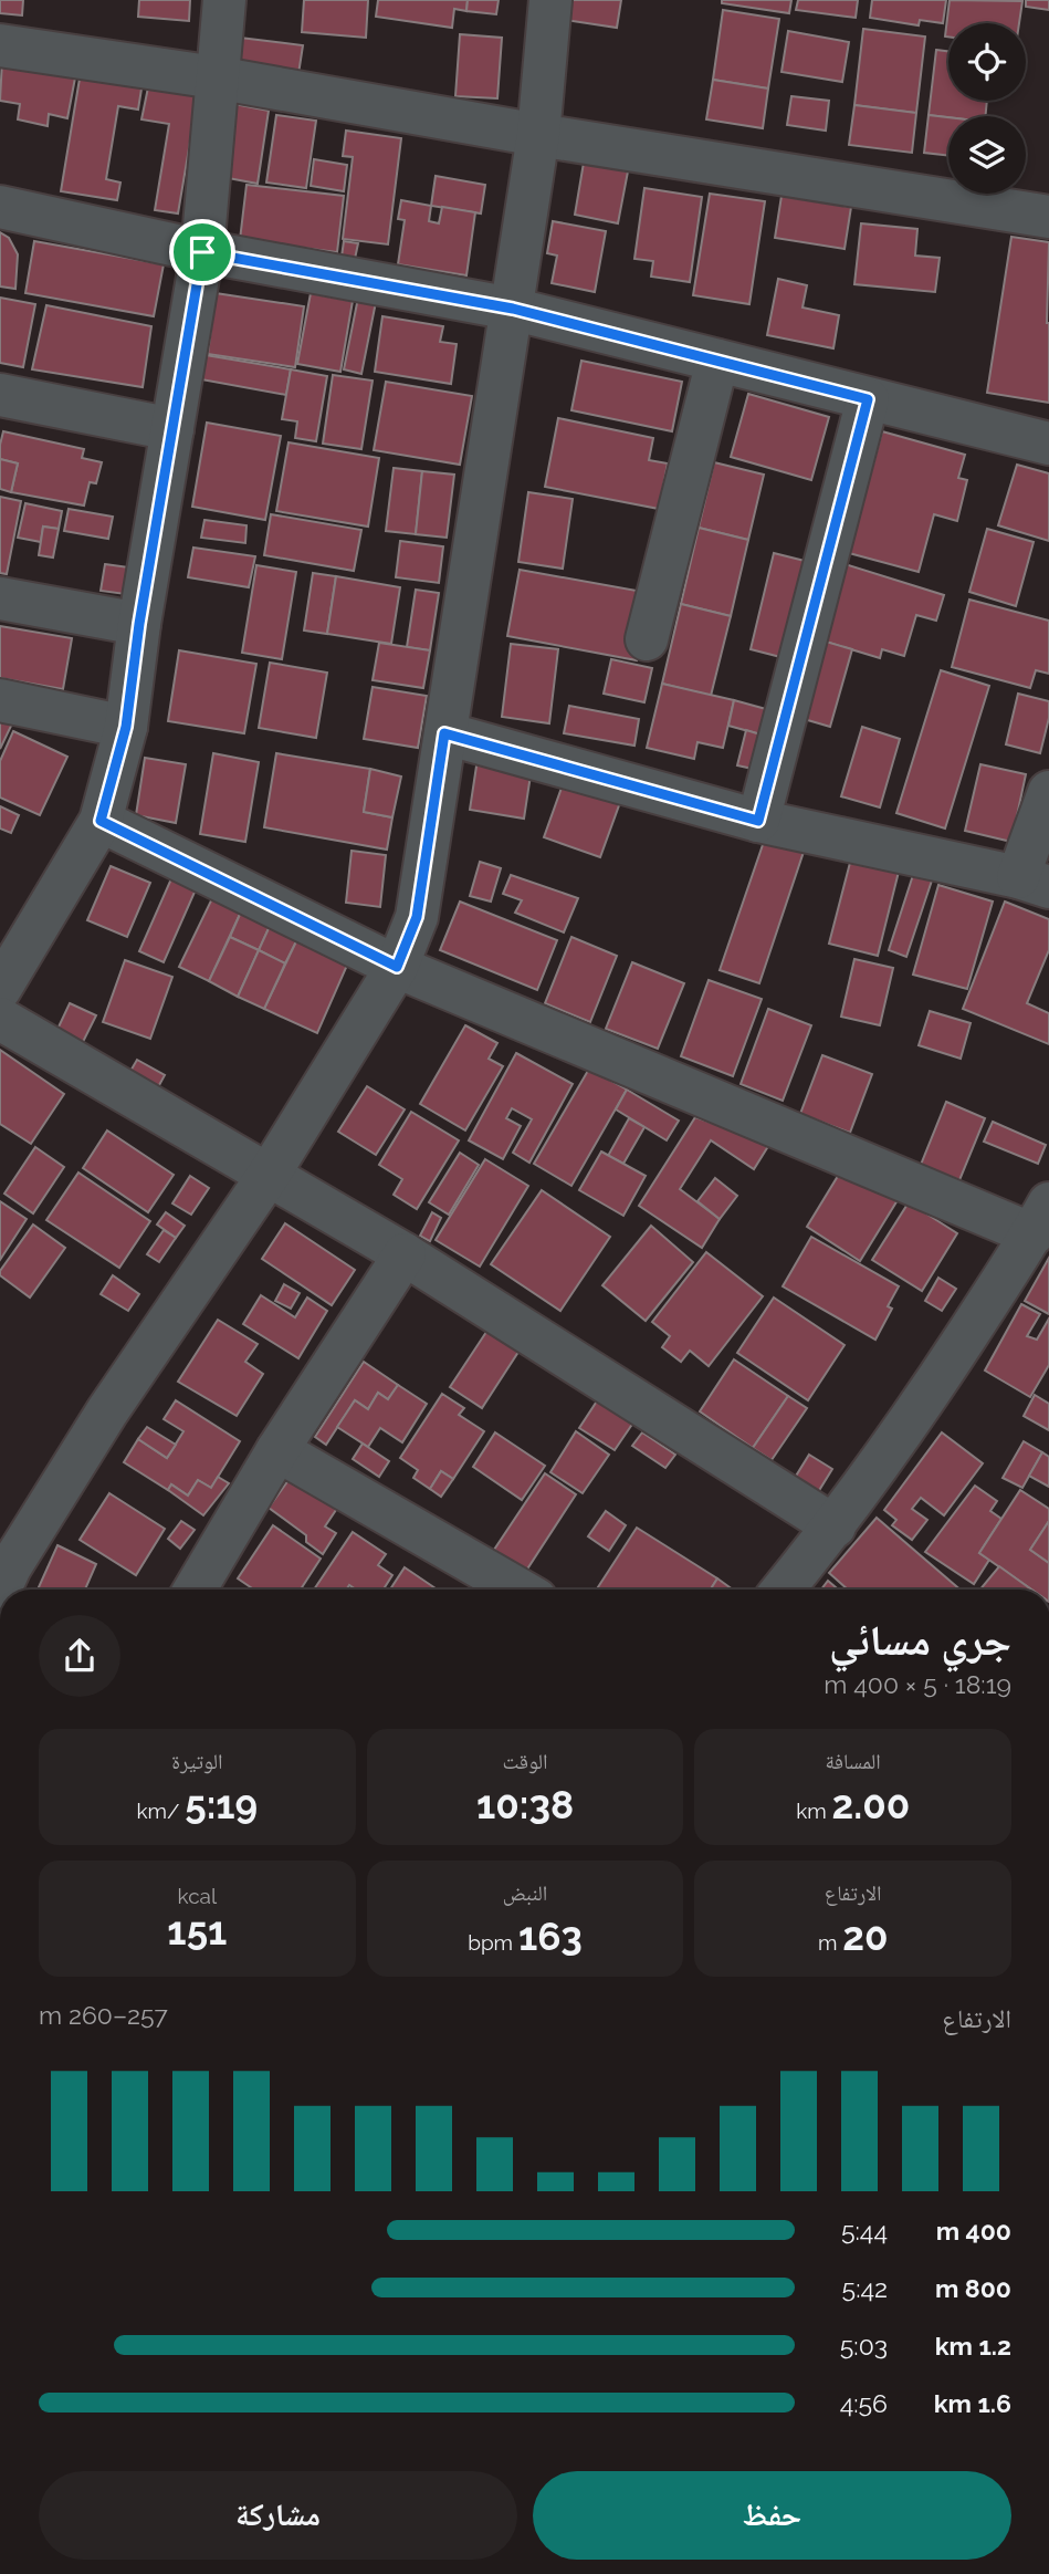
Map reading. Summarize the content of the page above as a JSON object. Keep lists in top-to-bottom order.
{
  "page": {
    "heading": ["جري مسائي", "18:19 · 5 × 400 m"],
    "stats": [
      ["المسافة", "2.00 km"],
      ["الوقت", "10:38"],
      ["الوتيرة", "5:19 /km"],
      ["الارتفاع", "20 m"],
      ["النبض", "163 bpm"],
      ["kcal", "151"]
    ],
    "chart": ["الارتفاع", "257–260 m"],
    "list": [
      {
        "name": "400 m",
        "note": "5:44"
      },
      {
        "name": "800 m",
        "note": "5:42"
      },
      {
        "name": "1.2 km",
        "note": "5:03"
      },
      {
        "name": "1.6 km",
        "note": "4:56"
      }
    ],
    "buttons": ["حفظ", "مشاركة"]
  }
}
